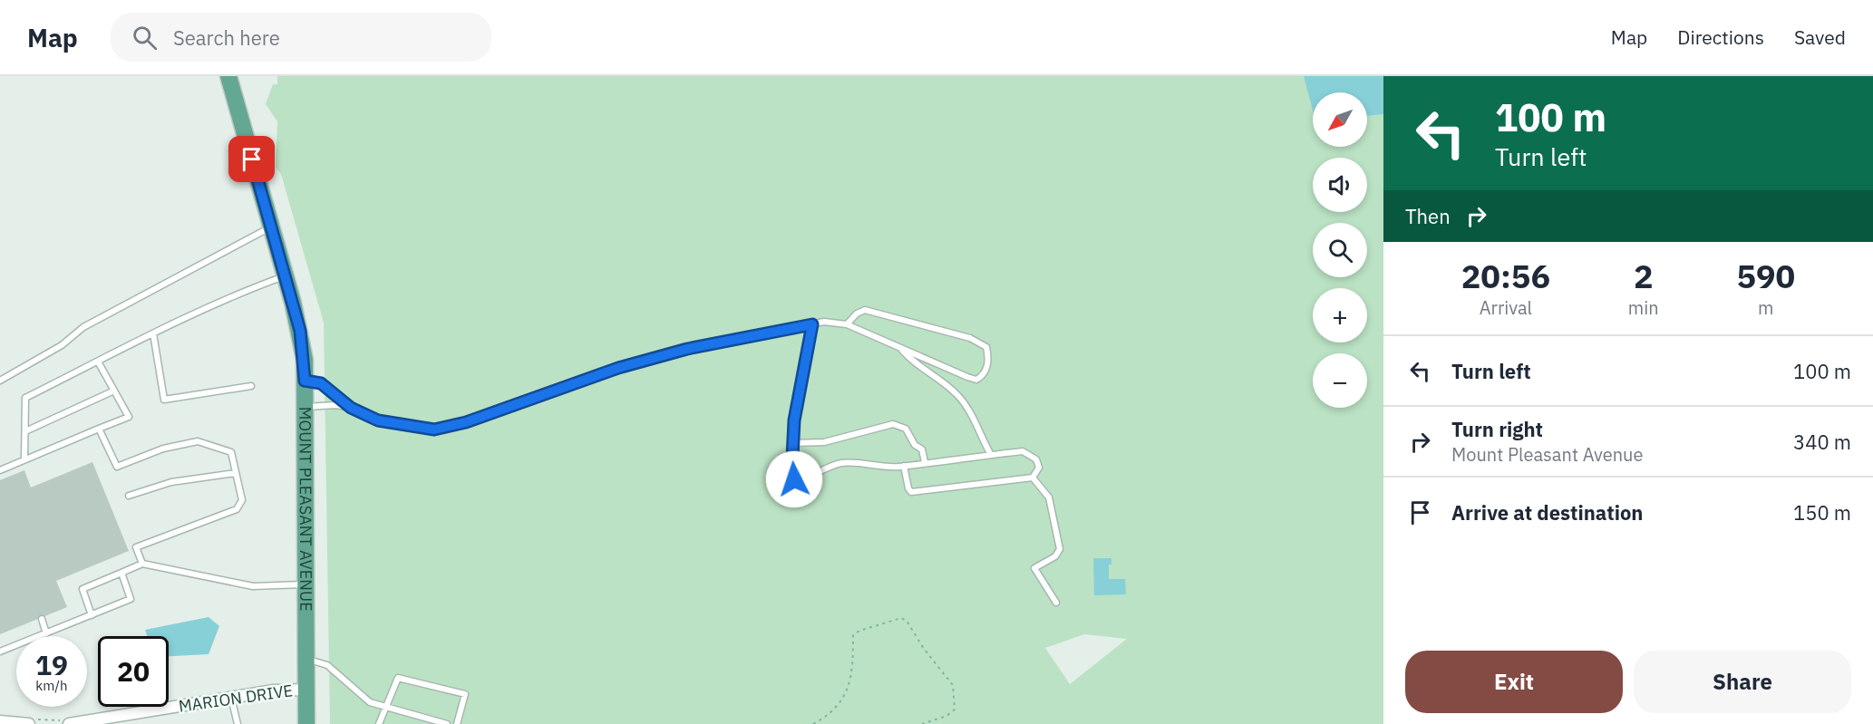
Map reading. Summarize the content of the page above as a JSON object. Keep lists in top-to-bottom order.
{
  "streets": {
    "main road": ["MOUNT PLEASANT AVENUE"],
    "street": ["MARION DRIVE"]
  },
  "crossings": [
    ["MOUNT PLEASANT AVENUE", "MARION DRIVE"]
  ],
  "north": "bottom left",
  "page": {
    "header": "Map",
    "search": "Search here",
    "nav": ["Map", "Directions", "Saved"],
    "turn": ["100 m", "Turn left"],
    "map_buttons": ["+", "−"],
    "then": "Then",
    "eta": [
      "20:56",
      "Arrival",
      "2",
      "min",
      "590",
      "m"
    ],
    "list": [
      {
        "name": "Turn left",
        "value": "100 m"
      },
      {
        "name": "Turn right",
        "note": "Mount Pleasant Avenue",
        "value": "340 m"
      },
      {
        "name": "Arrive at destination",
        "value": "150 m"
      }
    ],
    "speed": "19 km/h",
    "limit": "20",
    "buttons": ["Exit", "Share"]
  }
}
